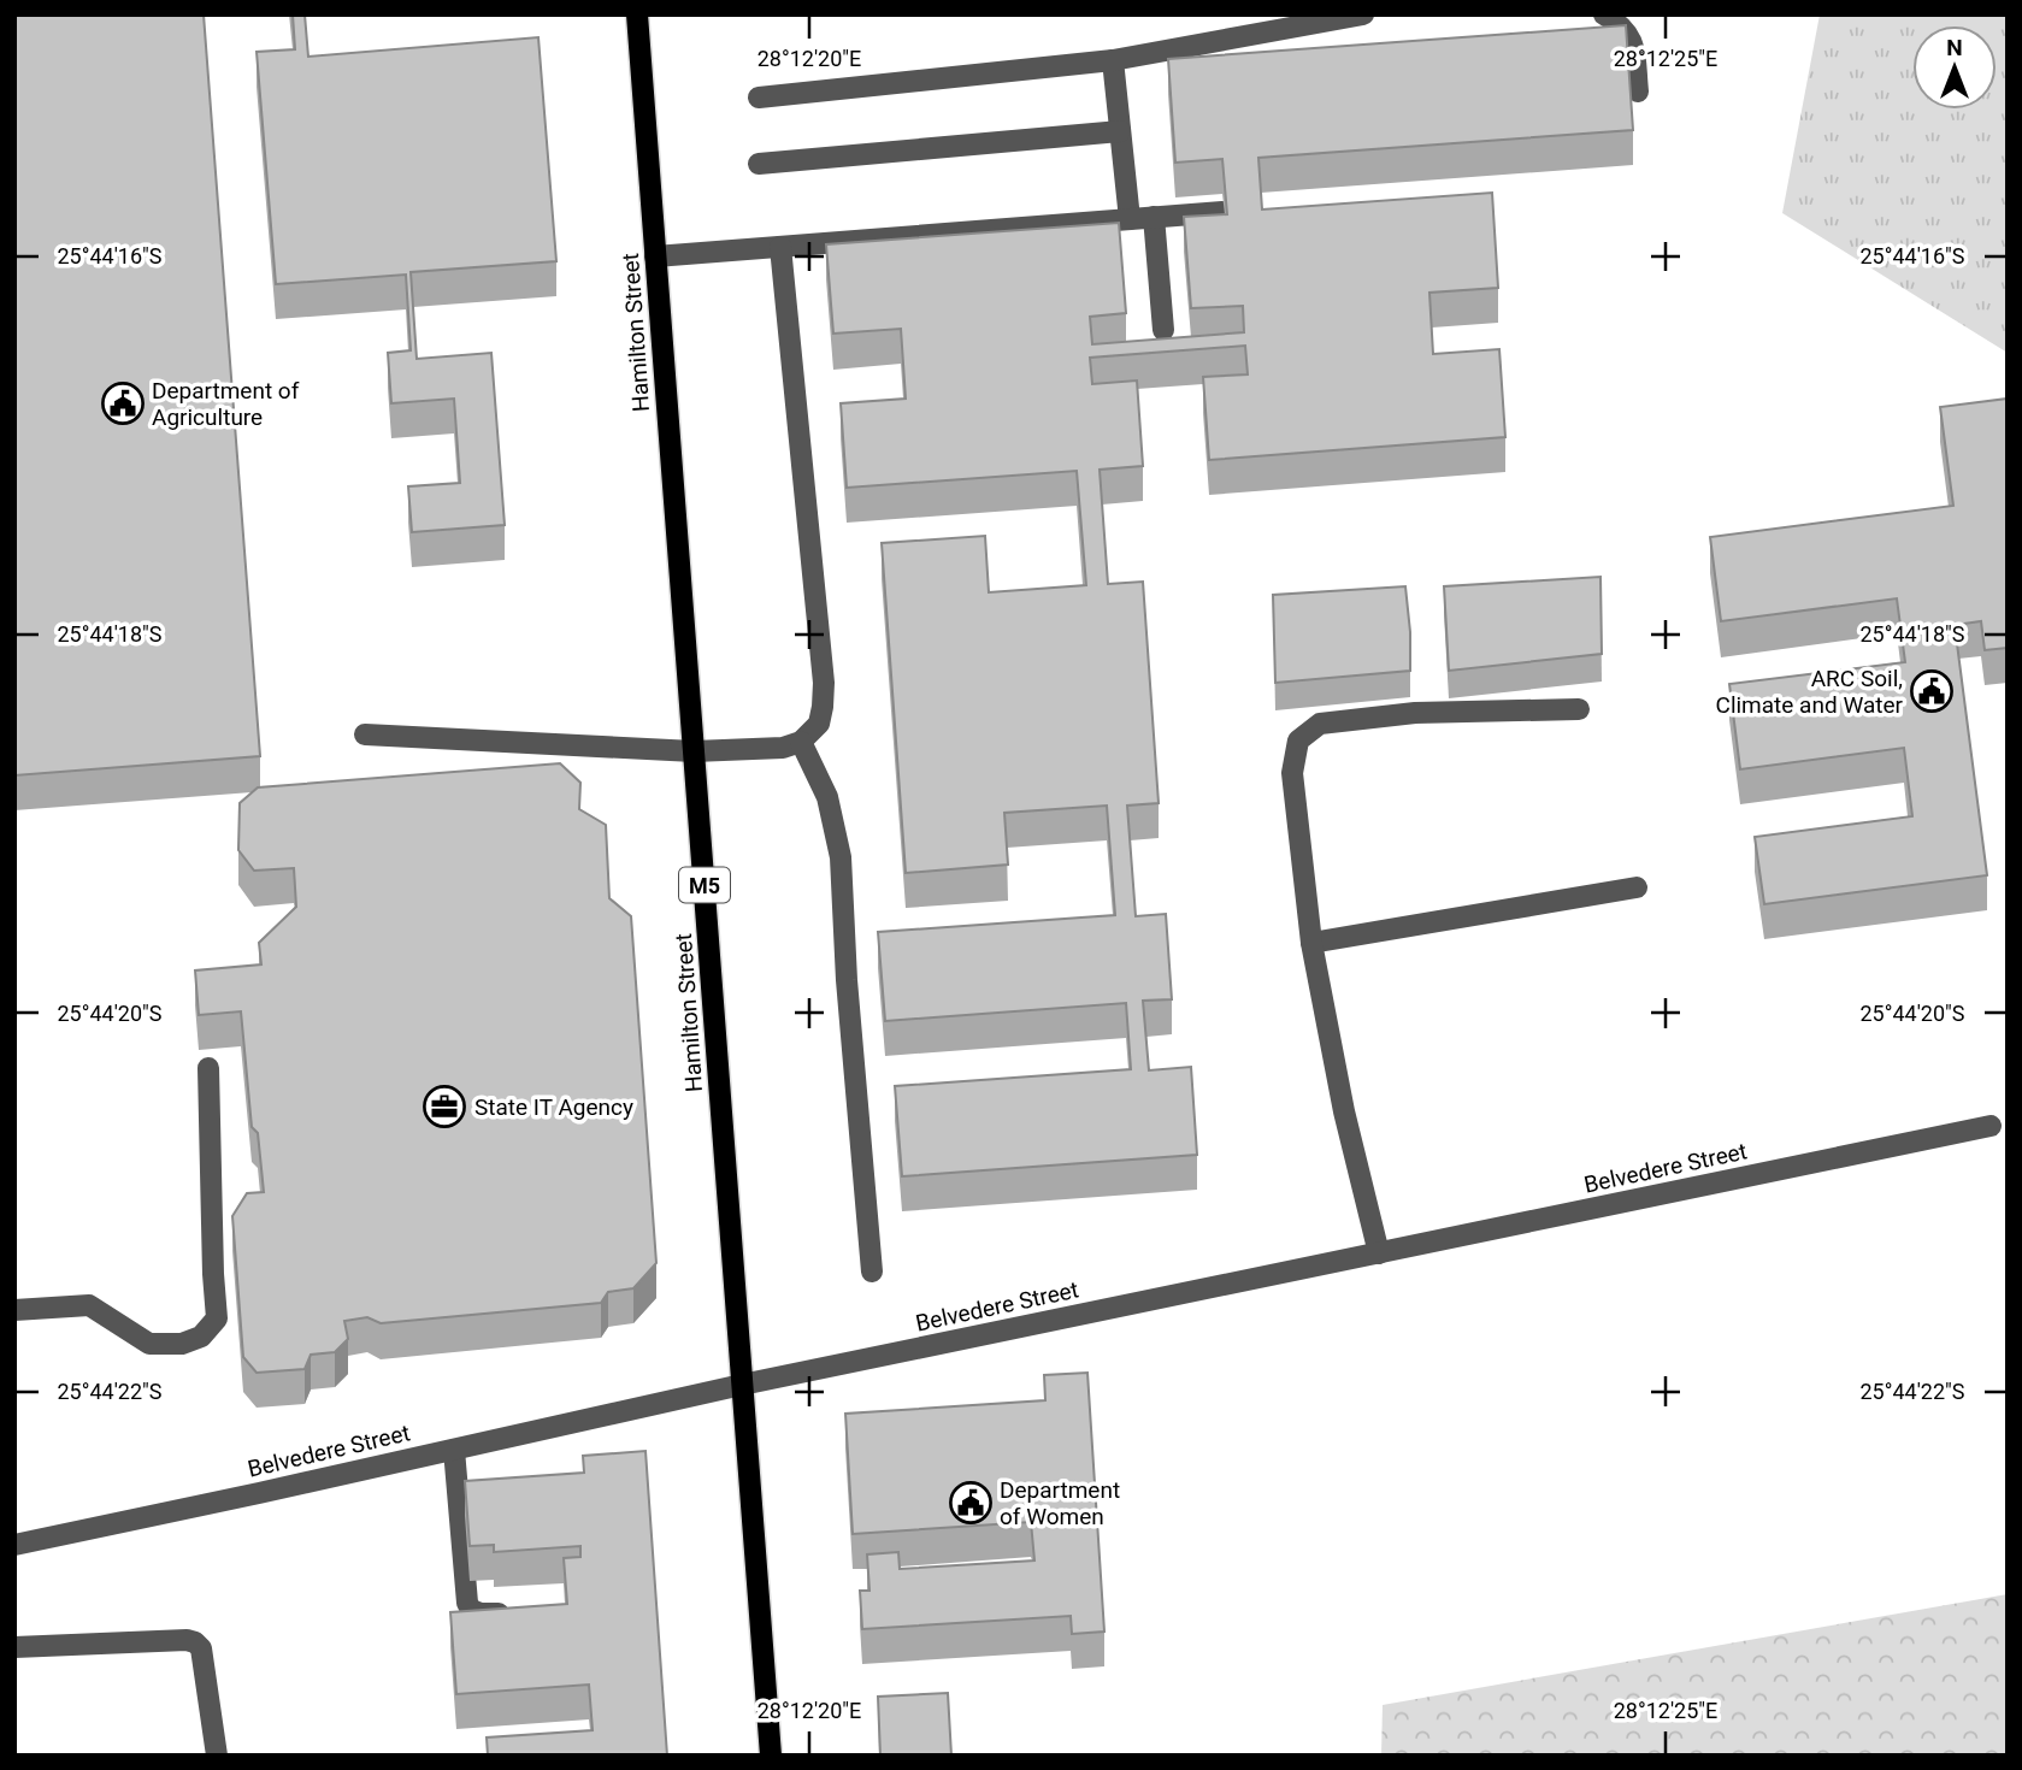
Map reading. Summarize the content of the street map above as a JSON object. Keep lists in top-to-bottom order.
{
  "streets": {
    "main road": ["Hamilton Street", "M5"],
    "street": ["Belvedere Street"]
  },
  "crossings": [
    ["Hamilton Street", "Belvedere Street"]
  ],
  "places": {
    "public building": ["Department of Agriculture", "ARC Soil, Climate and Water", "Department of Women"],
    "office": ["State IT Agency"]
  },
  "north": "top",
  "coordinates": [
    "28°12'20\"E",
    "28°12'25\"E",
    "25°44'16\"S",
    "25°44'18\"S",
    "25°44'20\"S",
    "25°44'22\"S"
  ]
}
